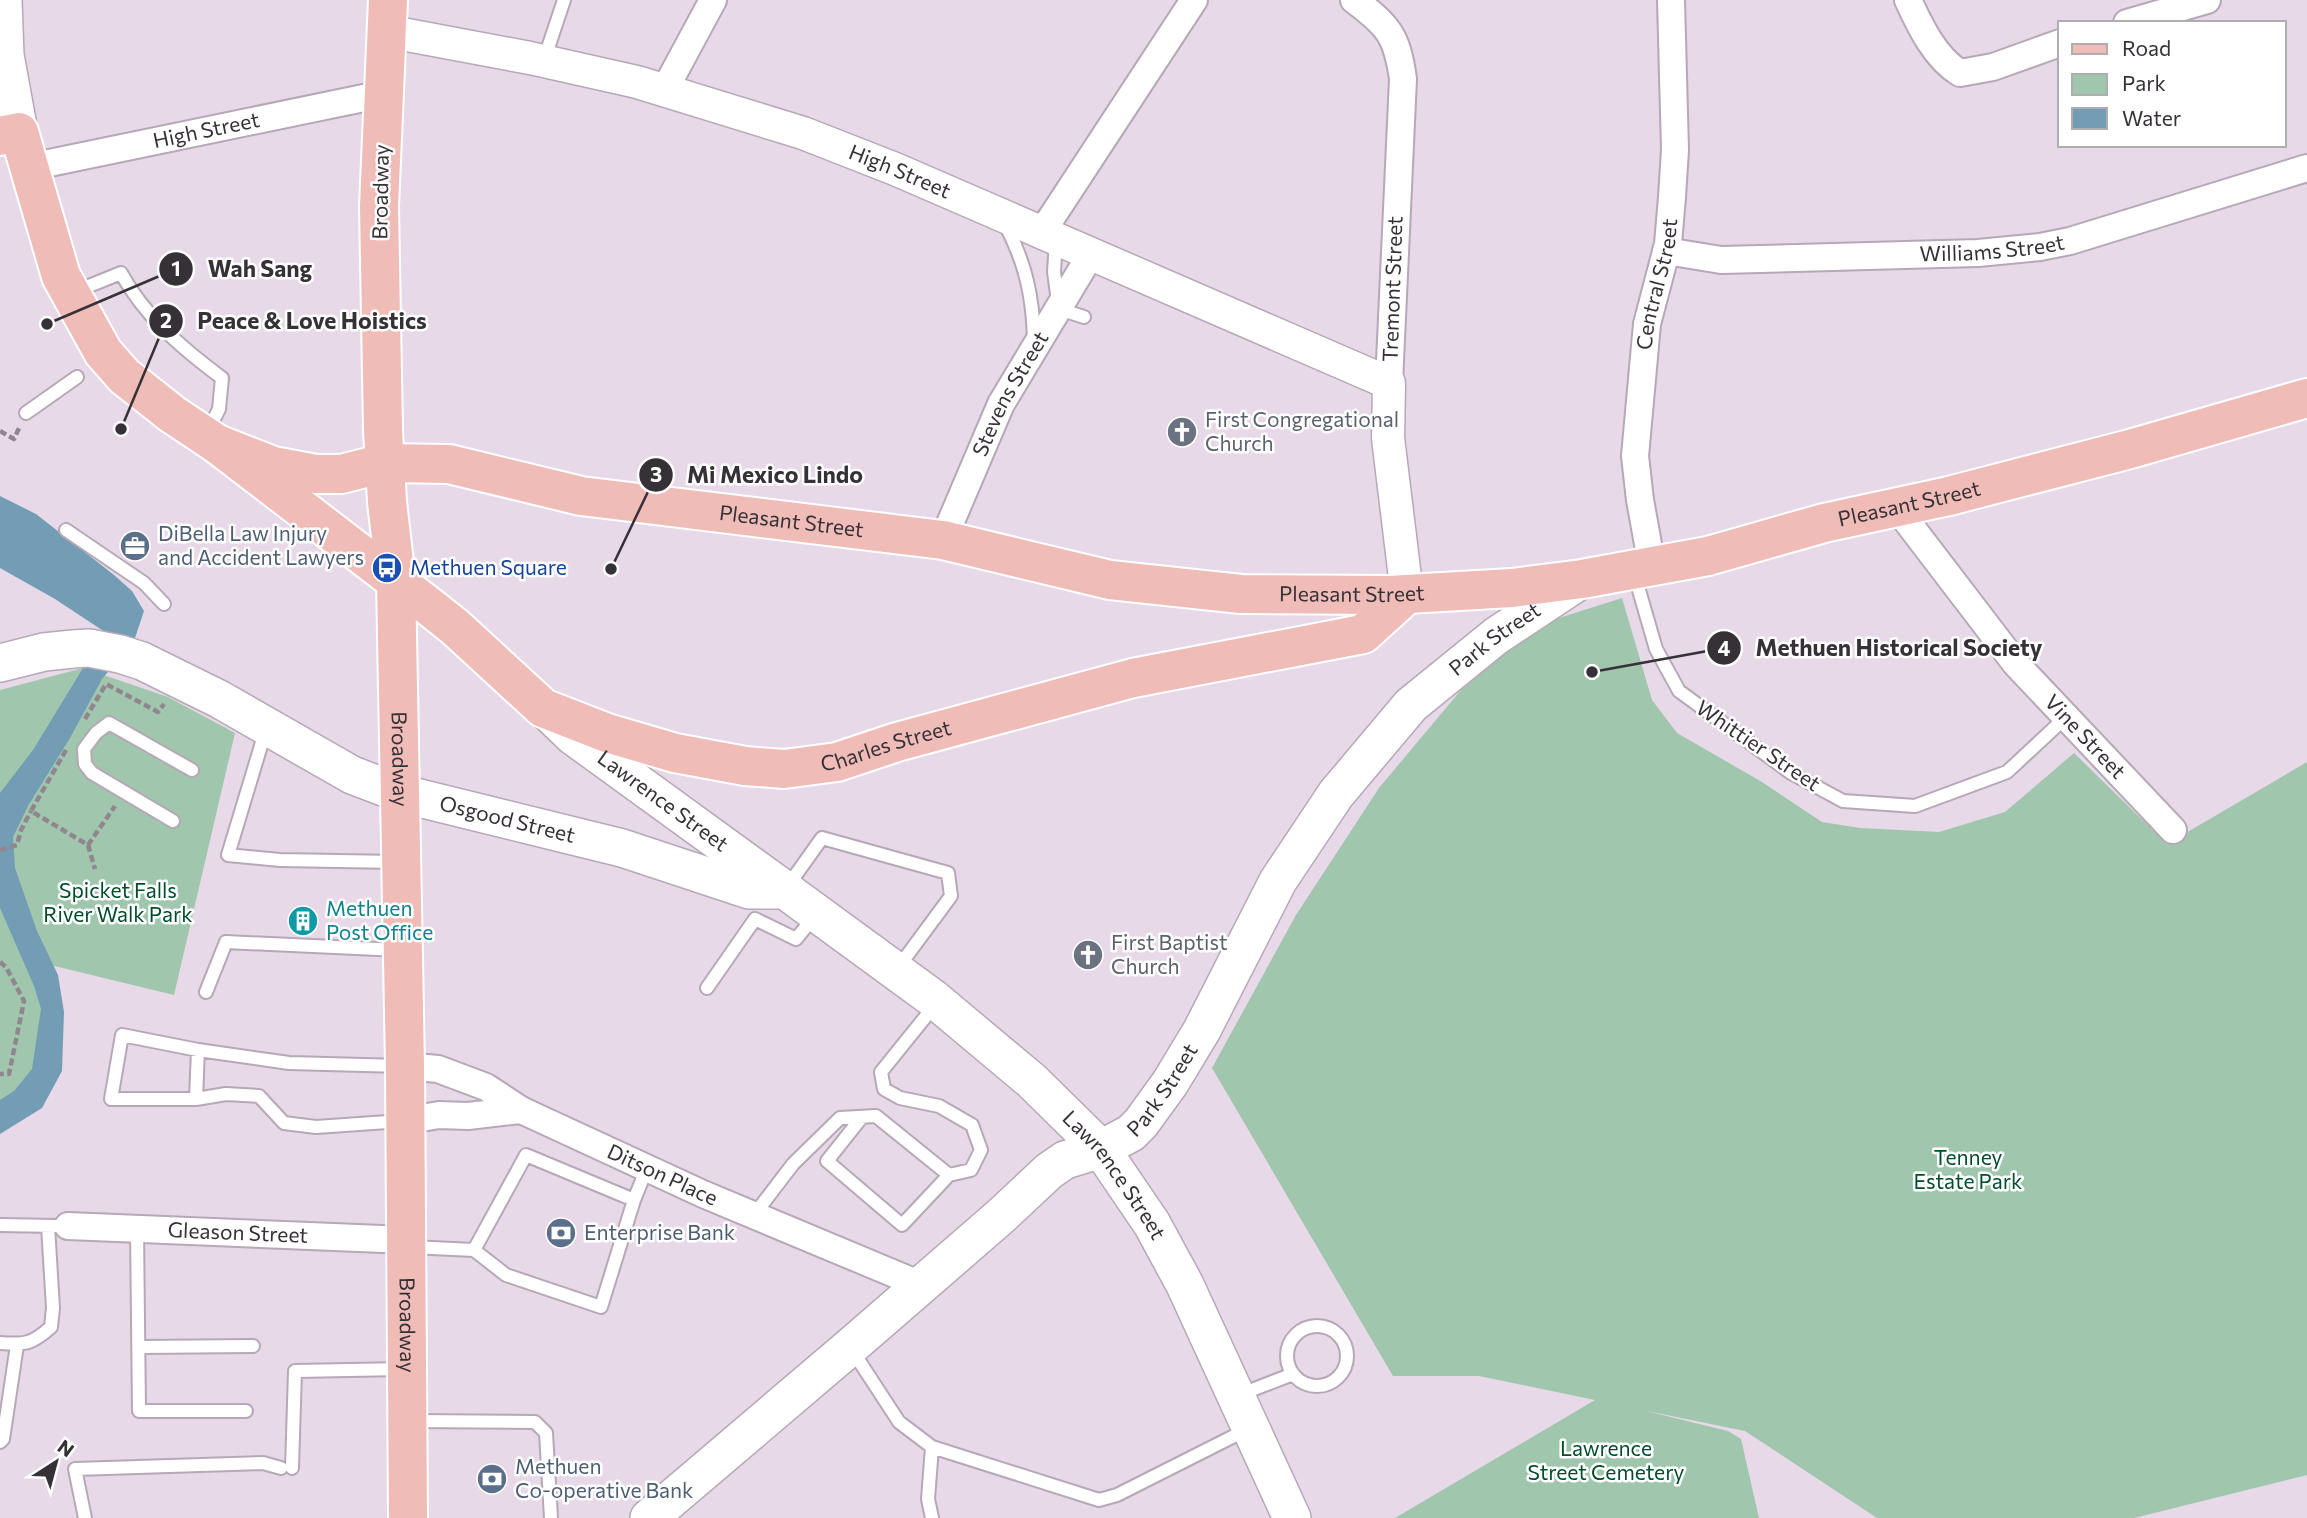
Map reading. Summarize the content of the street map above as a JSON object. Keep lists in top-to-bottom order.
{
  "streets": {
    "main road": [
      "Broadway",
      "Pleasant Street",
      "Park Street",
      "Charles Street",
      "Lawrence Street",
      "Osgood Street"
    ],
    "street": [
      "High Street",
      "Williams Street",
      "Central Street",
      "Tremont Street",
      "Stevens Street",
      "Vine Street",
      "Ditson Place",
      "Gleason Street"
    ],
    "lane": ["Whittier Street"]
  },
  "crossings": [
    ["High Street", "Broadway"],
    ["High Street", "Tremont Street"],
    ["High Street", "Stevens Street"],
    ["Broadway", "Pleasant Street"],
    ["Broadway", "Charles Street"],
    ["Broadway", "Osgood Street"],
    ["Broadway", "Ditson Place"],
    ["Broadway", "Gleason Street"],
    ["Williams Street", "Central Street"],
    ["Central Street", "Pleasant Street"],
    ["Central Street", "Whittier Street"],
    ["Tremont Street", "Pleasant Street"],
    ["Tremont Street", "Charles Street"],
    ["Stevens Street", "Pleasant Street"],
    ["Pleasant Street", "Park Street"],
    ["Pleasant Street", "Vine Street"],
    ["Pleasant Street", "Charles Street"],
    ["Pleasant Street", "Whittier Street"],
    ["Park Street", "Lawrence Street"],
    ["Park Street", "Ditson Place"],
    ["Vine Street", "Whittier Street"],
    ["Charles Street", "Lawrence Street"],
    ["Lawrence Street", "Osgood Street"]
  ],
  "parks": ["Spicket Falls River Walk Park", "Tenney Estate Park", "Lawrence Street Cemetery"],
  "places": {
    "other": [
      "Wah Sang",
      "Peace & Love Hoistics",
      "Mi Mexico Lindo",
      "Methuen Historical Society"
    ],
    "church": ["First Congregational Church", "First Baptist Church"],
    "office": ["DiBella Law Injury and Accident Lawyers"],
    "bus stop": ["Methuen Square"],
    "building": ["Methuen Post Office"],
    "bank": ["Enterprise Bank", "Methuen Co-operative Bank"]
  },
  "legend": ["Road", "Park", "Water"],
  "north": "top right"
}
